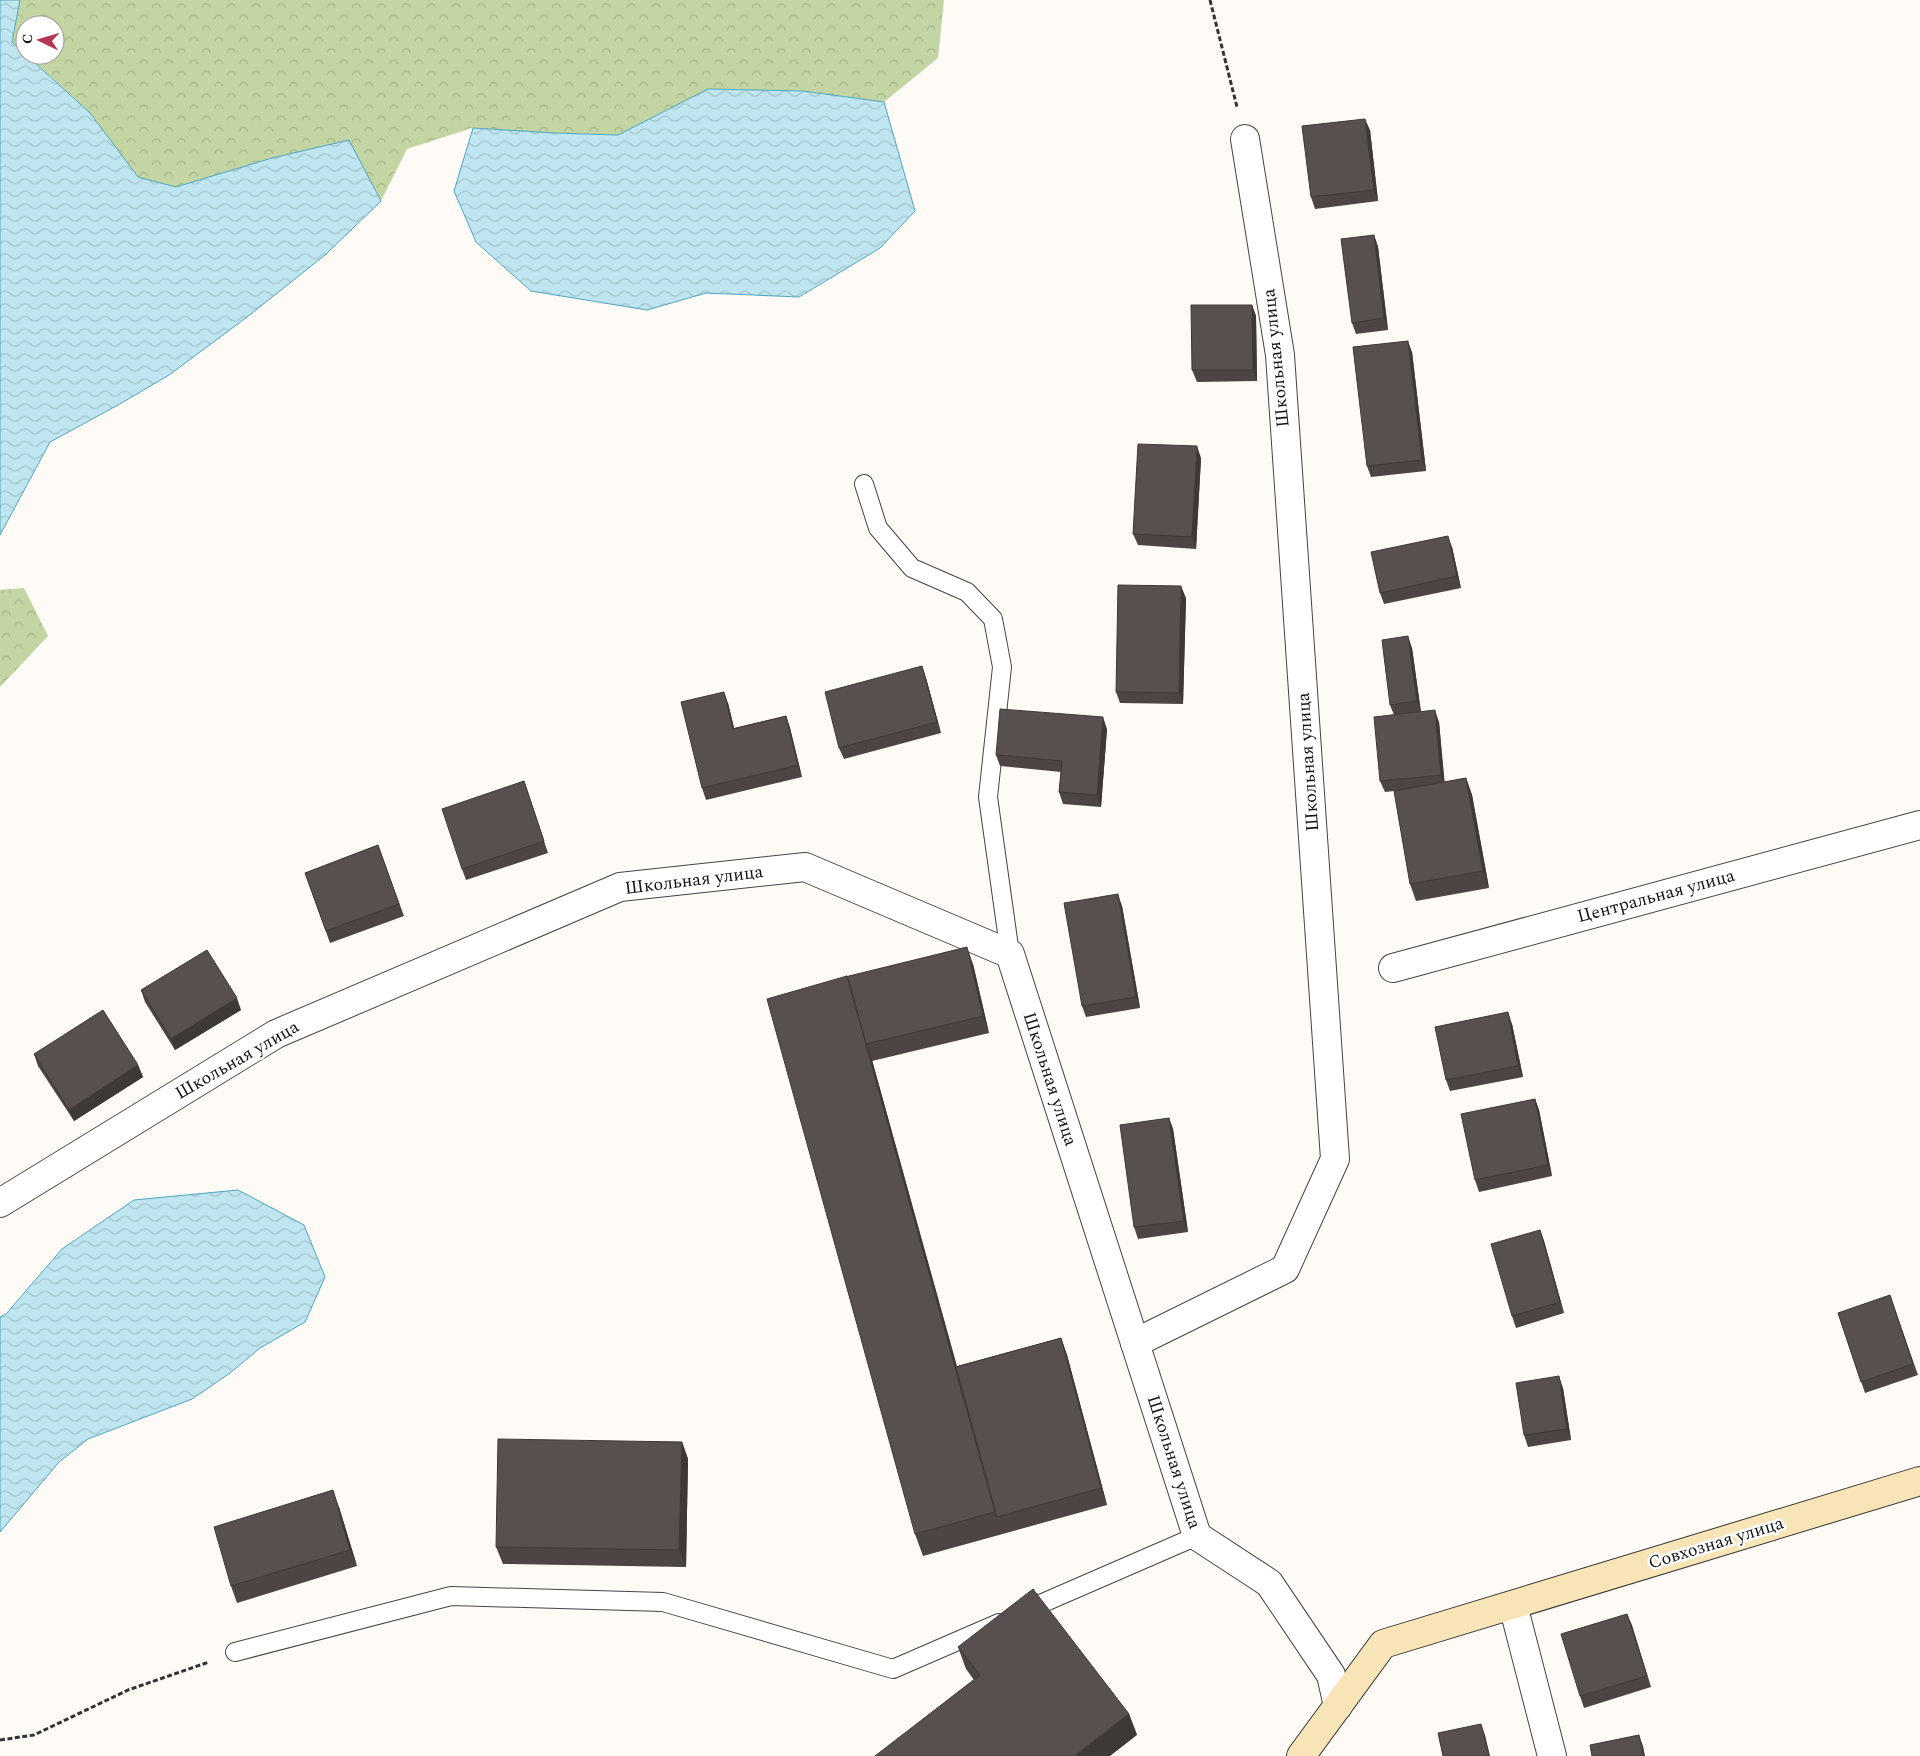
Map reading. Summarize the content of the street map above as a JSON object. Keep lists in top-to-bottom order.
{
  "streets": {
    "street": ["Школьная улица", "Центральная улица", "Совхозная улица"]
  },
  "crossings": [
    ["Школьная улица", "Совхозная улица"]
  ],
  "north": "left"
}
